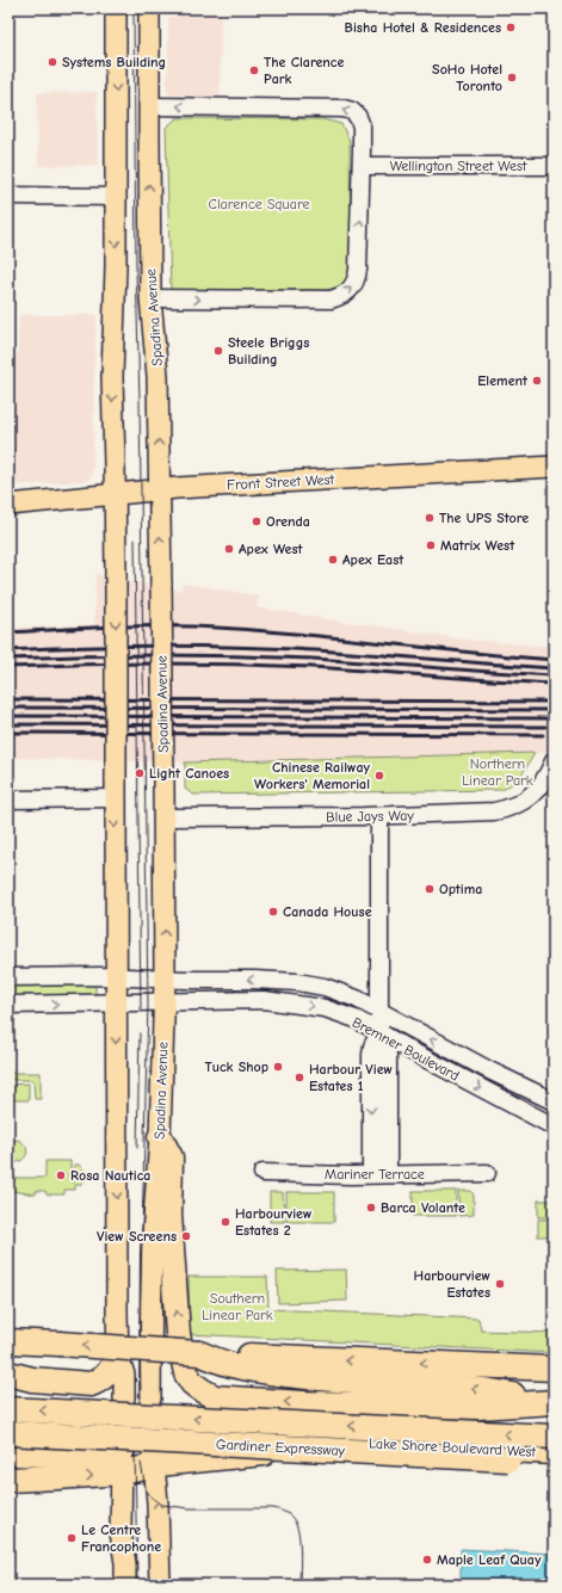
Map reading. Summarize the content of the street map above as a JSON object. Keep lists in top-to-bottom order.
{
  "streets": {
    "highway": ["Gardiner Expressway", "Lake Shore Boulevard West"],
    "main road": ["Spadina Avenue", "Front Street West"],
    "street": [
      "Wellington Street West",
      "Blue Jays Way",
      "Bremner Boulevard",
      "Mariner Terrace"
    ]
  },
  "crossings": [
    ["Spadina Avenue", "Front Street West"],
    ["Spadina Avenue", "Blue Jays Way"],
    ["Spadina Avenue", "Bremner Boulevard"]
  ],
  "parks": ["Clarence Square", "Northern Linear Park", "Southern Linear Park"],
  "places": [
    "Bisha Hotel & Residences",
    "Systems Building",
    "The Clarence Park",
    "SoHo Hotel Toronto",
    "Steele Briggs Building",
    "Element",
    "The UPS Store",
    "Orenda",
    "Matrix West",
    "Apex West",
    "Apex East",
    "Light Canoes",
    "Chinese Railway Workers' Memorial",
    "Optima",
    "Canada House",
    "Tuck Shop",
    "Harbour View Estates 1",
    "Rosa Nautica",
    "Barca Volante",
    "Harbourview Estates 2",
    "View Screens",
    "Harbourview Estates",
    "Le Centre Francophone",
    "Maple Leaf Quay"
  ]
}
